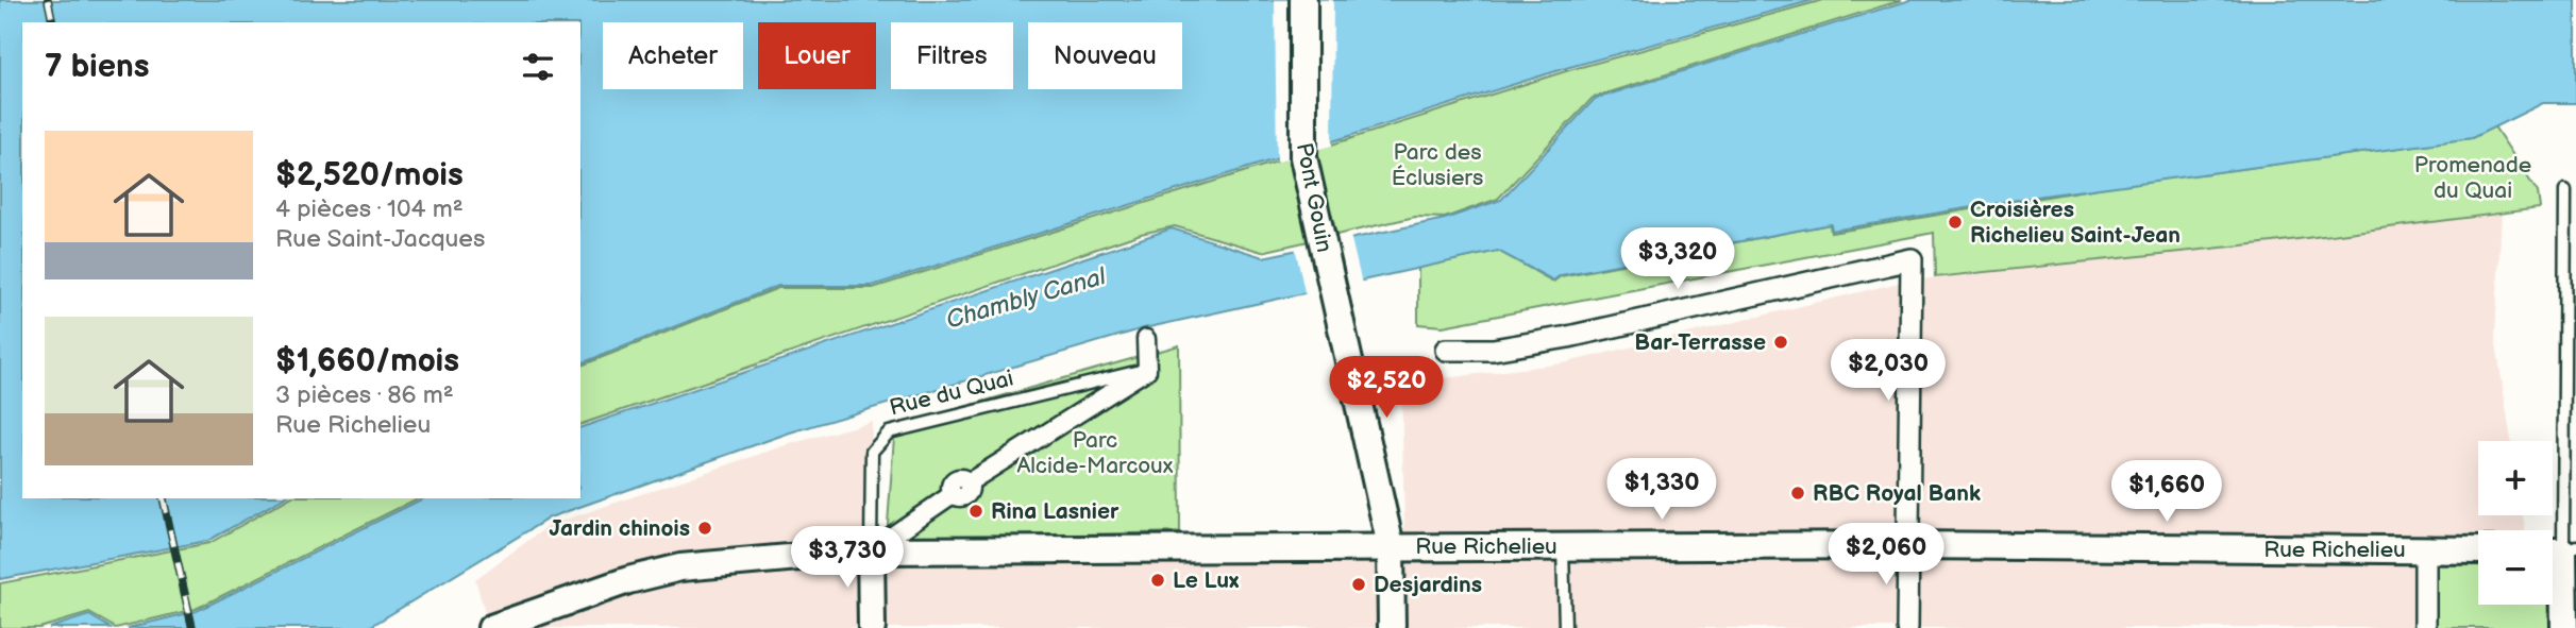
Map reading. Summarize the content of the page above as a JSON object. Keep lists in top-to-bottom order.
{
  "streets": {
    "street": ["Pont Gouin", "Rue Richelieu"],
    "lane": ["Rue du Quai"]
  },
  "crossings": [
    ["Pont Gouin", "Rue Richelieu"],
    ["Rue du Quai", "Rue Richelieu"]
  ],
  "water": ["Chambly Canal"],
  "parks": ["Parc des Éclusiers", "Promenade du Quai", "Parc Alcide-Marcoux"],
  "places": [
    "Croisières Richelieu Saint-Jean",
    "Bar-Terrasse",
    "RBC Royal Bank",
    "Rina Lasnier",
    "Jardin chinois",
    "Le Lux",
    "Desjardins"
  ],
  "page": {
    "chip": [
      "Acheter",
      "Louer",
      "Filtres",
      "Nouveau"
    ],
    "heading": "7 biens",
    "list": [
      {
        "name": "$2,520/mois",
        "note": "4 pièces · 104 m² · Rue Saint-Jacques"
      },
      {
        "name": "$1,660/mois",
        "note": "3 pièces · 86 m² · Rue Richelieu"
      }
    ],
    "price": [
      "$3,320",
      "$2,030",
      "$2,520",
      "$1,330",
      "$1,660",
      "$2,060",
      "$3,730"
    ],
    "map_buttons": ["+", "−"]
  }
}
